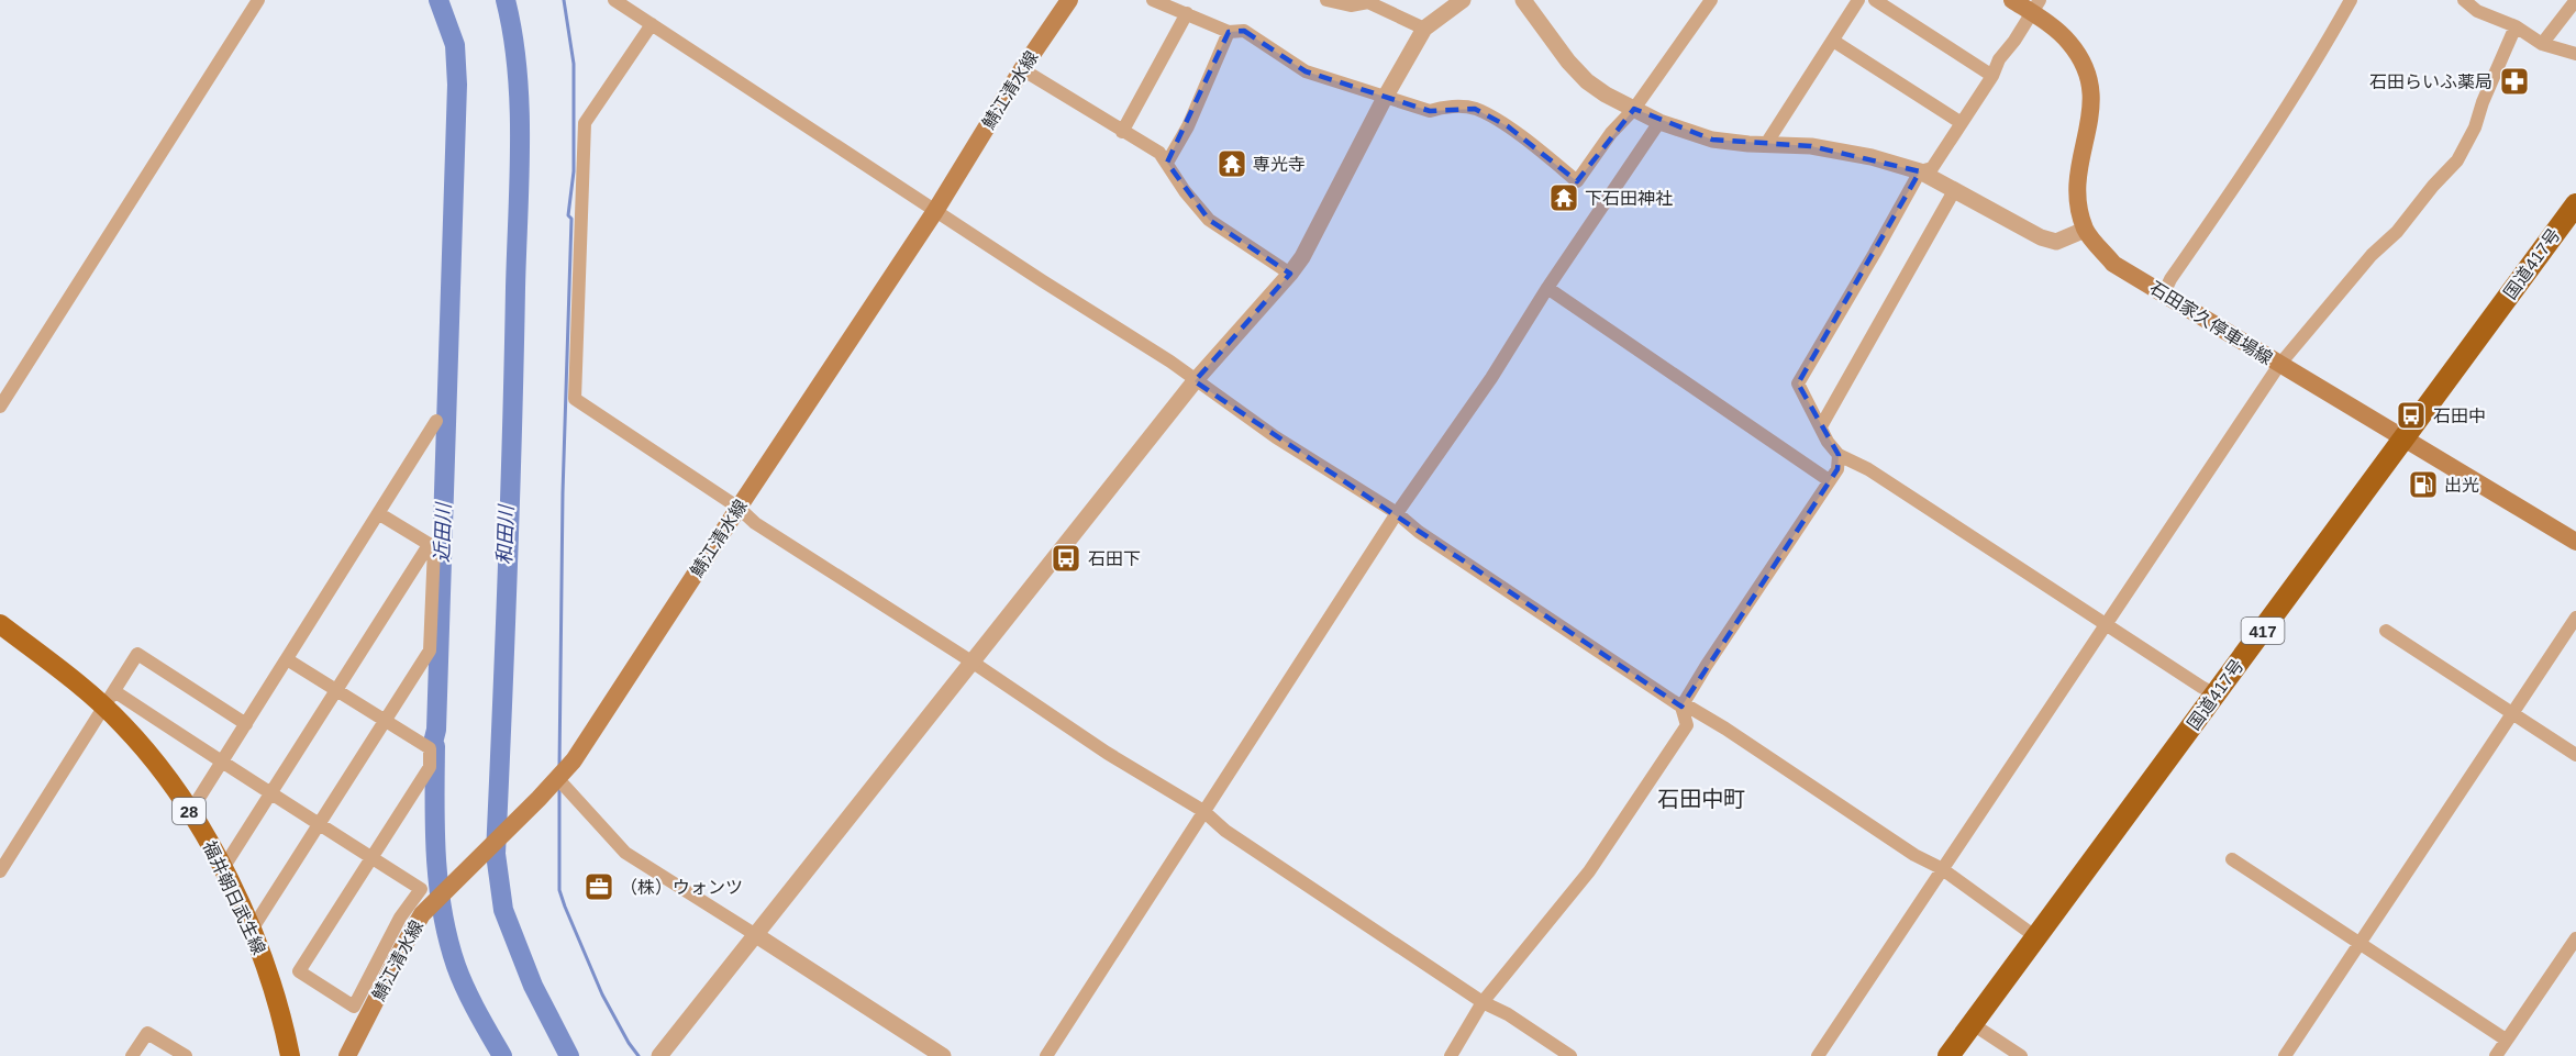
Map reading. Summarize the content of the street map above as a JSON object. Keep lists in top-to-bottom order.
{
  "streets": {
    "highway": ["国道417号", "417"],
    "main road": [
      "鯖江清水線",
      "石田家久停車場線",
      "28",
      "福井朝日武生線"
    ]
  },
  "crossings": [
    ["国道417号", "石田家久停車場線"]
  ],
  "districts": ["石田中町"],
  "water": ["近田川", "和田川"],
  "places": {
    "pharmacy": ["石田らいふ薬局"],
    "temple": ["専光寺", "下石田神社"],
    "bus stop": ["石田中", "石田下"],
    "fuel station": ["出光"],
    "office": ["（株）ウォンツ"]
  }
}
